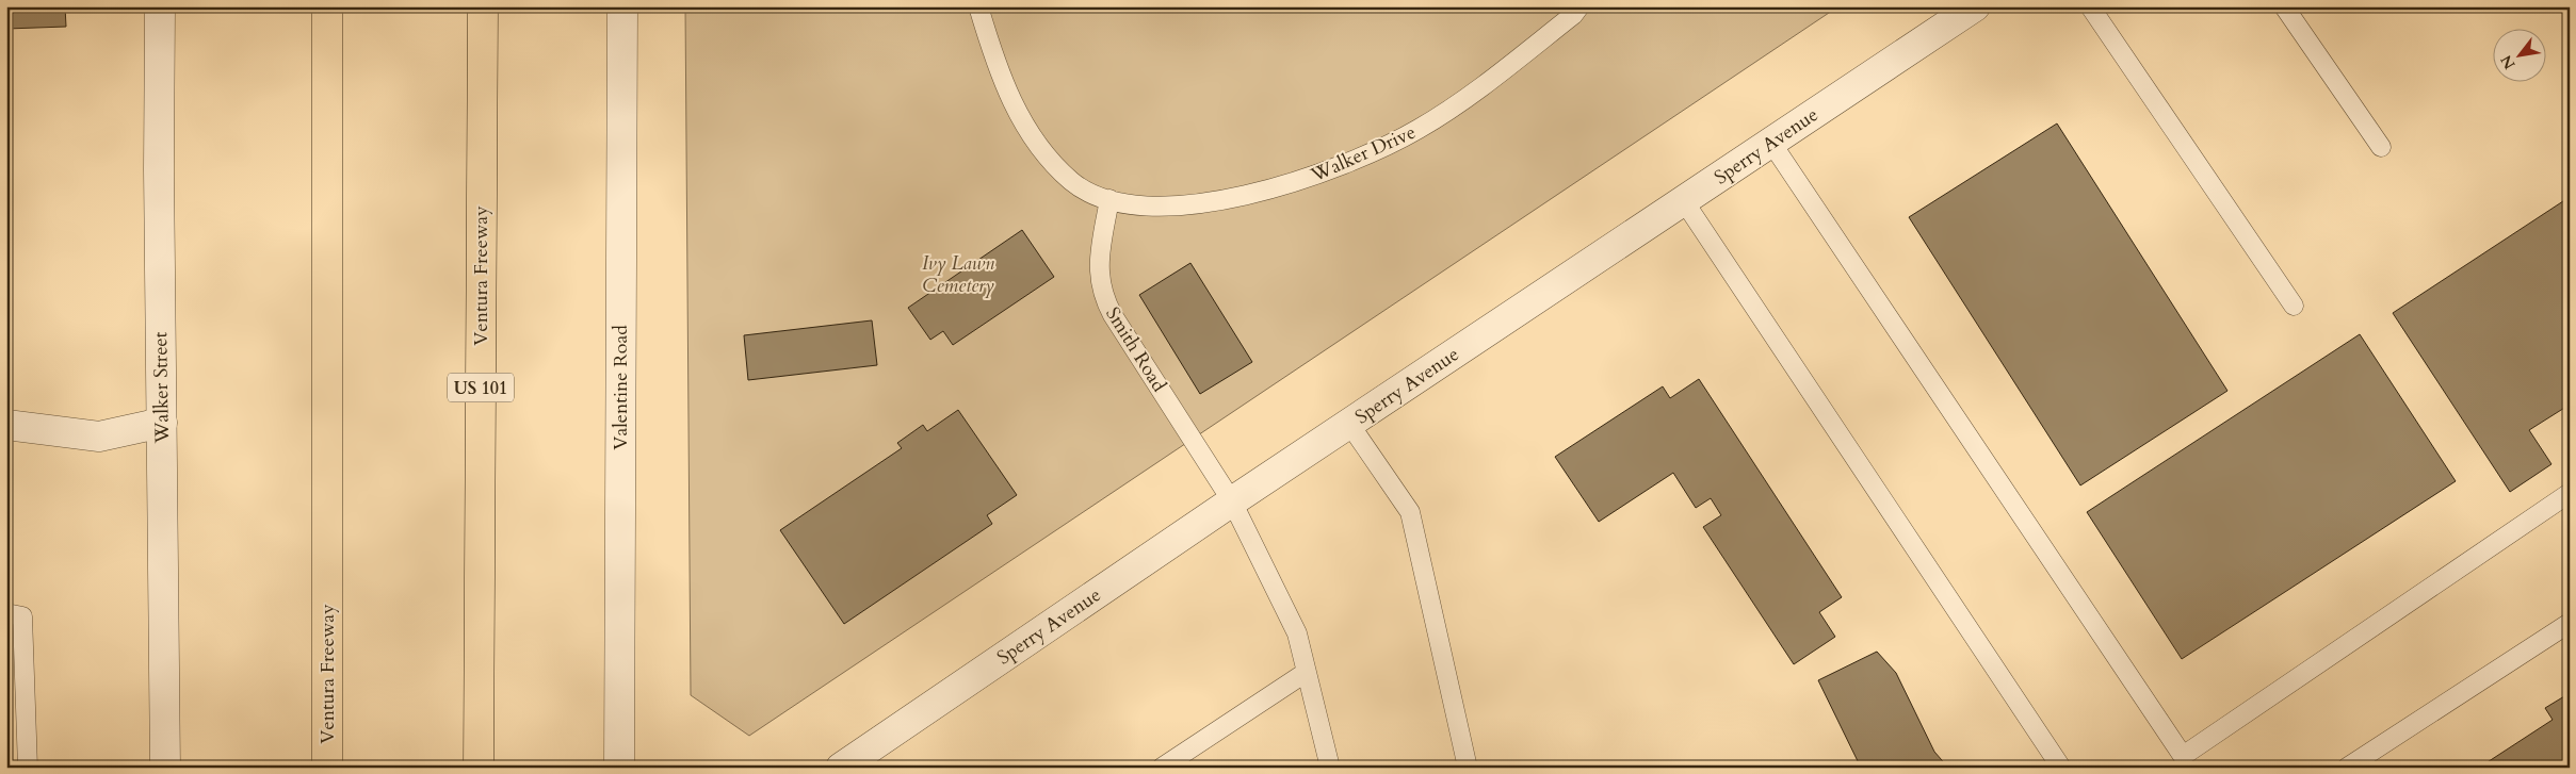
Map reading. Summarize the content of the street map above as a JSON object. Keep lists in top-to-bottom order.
{
  "streets": {
    "highway": ["Ventura Freeway", "US 101"],
    "street": ["Sperry Avenue", "Walker Street", "Valentine Road"],
    "lane": ["Walker Drive", "Smith Road"]
  },
  "crossings": [
    ["Sperry Avenue", "Smith Road"],
    ["Walker Drive", "Smith Road"]
  ],
  "parks": ["Ivy Lawn Cemetery"],
  "north": "bottom left"
}
